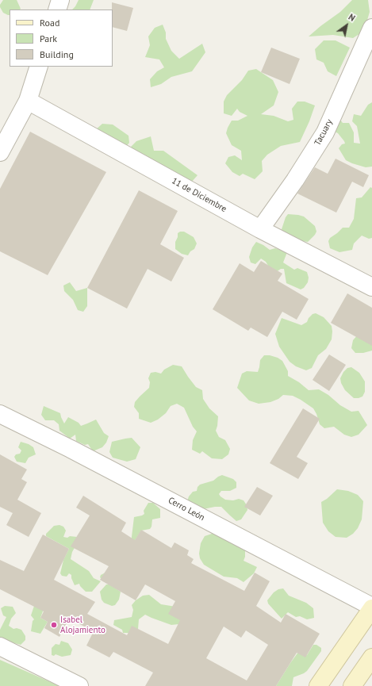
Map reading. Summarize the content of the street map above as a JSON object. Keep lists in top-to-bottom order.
{
  "streets": {
    "street": ["Tacuary", "11 de Diciembre", "Cerro León"]
  },
  "crossings": [
    ["Tacuary", "11 de Diciembre"]
  ],
  "places": ["Isabel Alojamiento"],
  "legend": ["Road", "Park", "Building"],
  "north": "top right"
}
